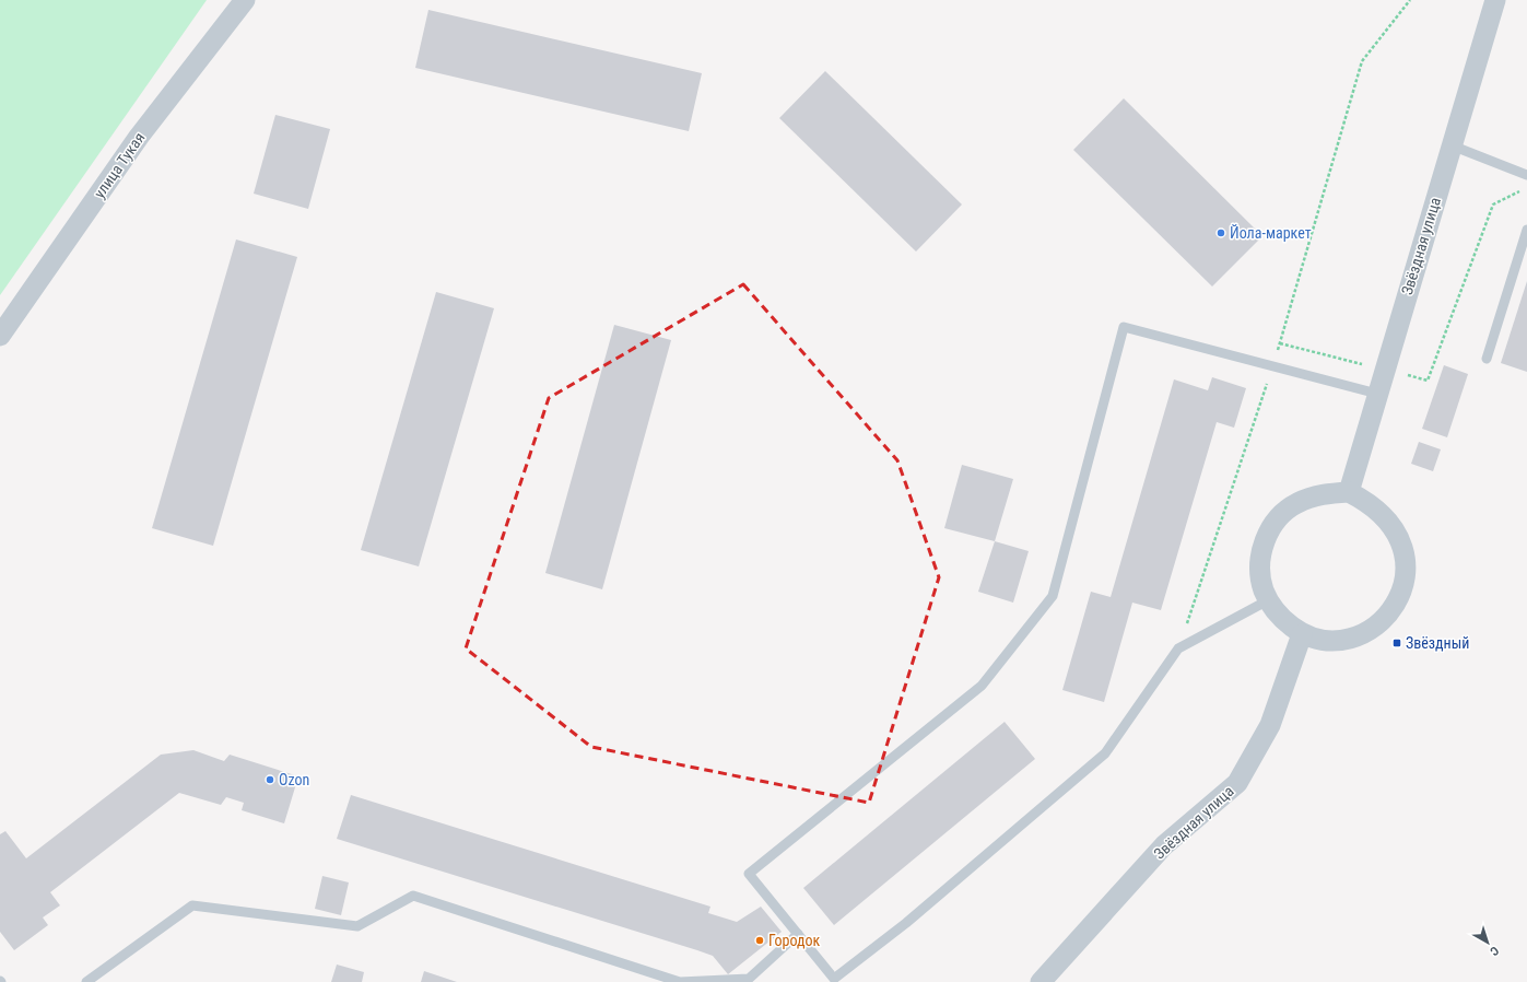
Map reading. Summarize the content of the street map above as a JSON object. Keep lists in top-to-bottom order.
{
  "streets": {
    "street": ["улица Тукая", "Звёздная улица"]
  },
  "places": {
    "other": ["Йола-маркет", "Ozon", "Городок"],
    "transit": ["Звёздный"]
  },
  "north": "bottom right"
}
